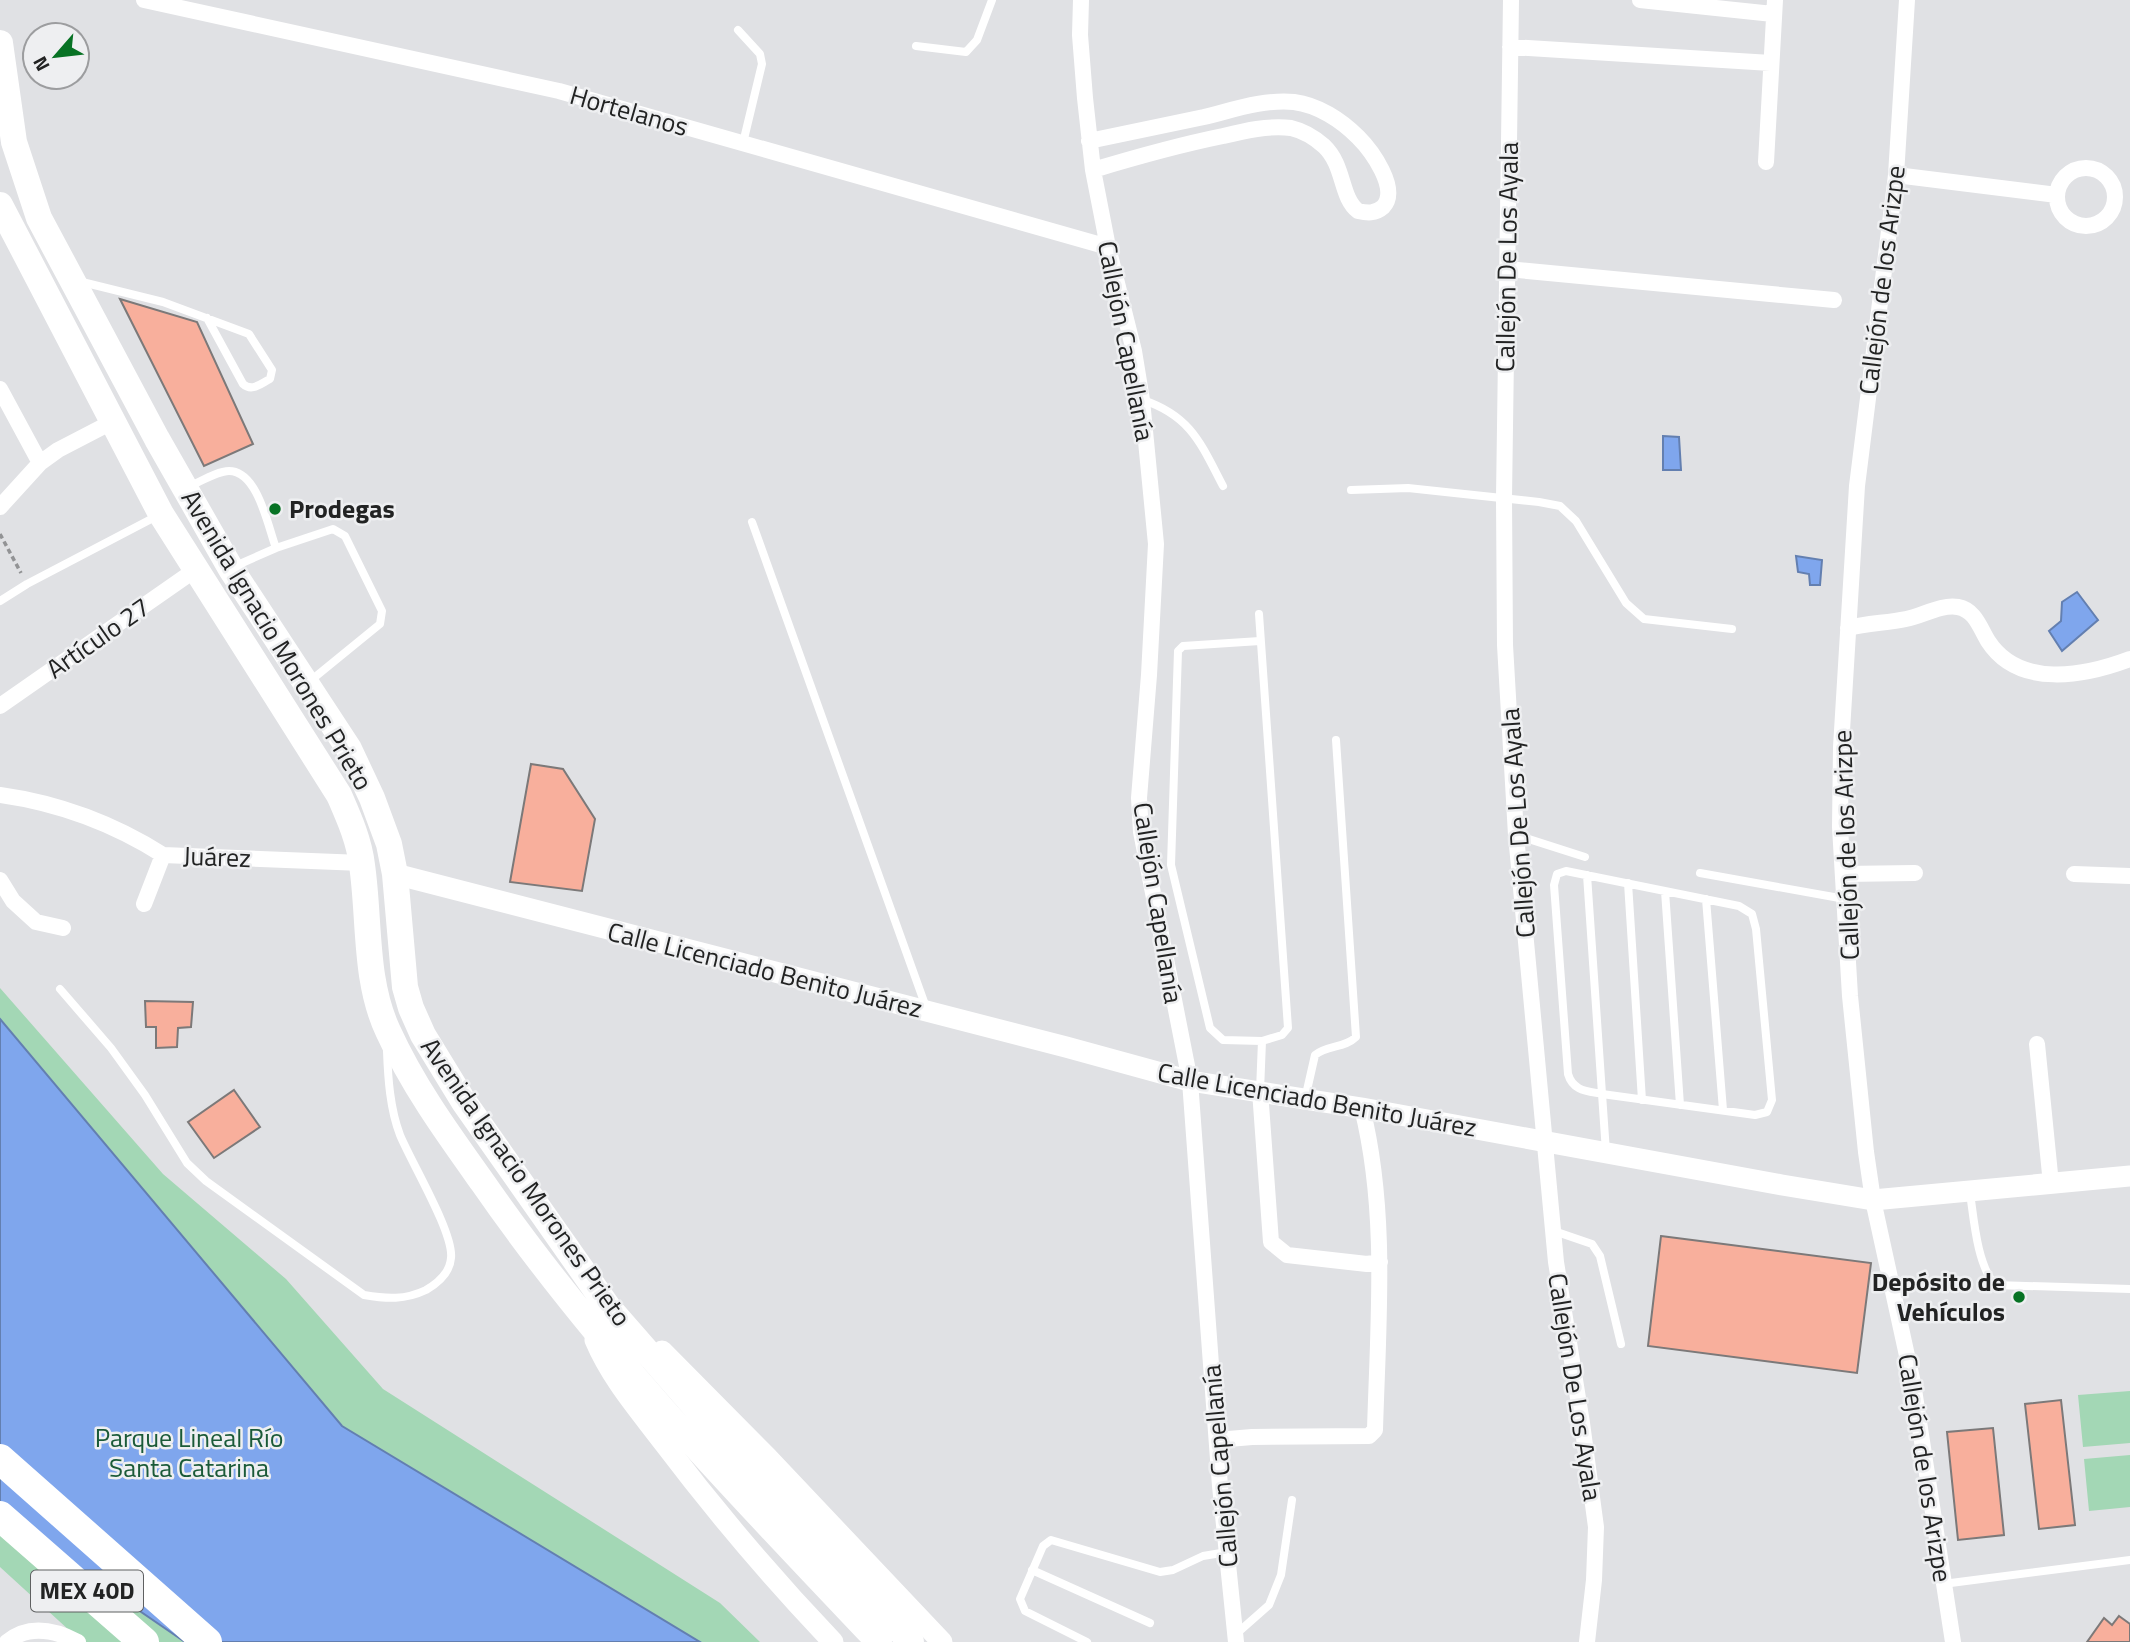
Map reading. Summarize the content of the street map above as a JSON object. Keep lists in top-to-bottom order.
{
  "streets": {
    "highway": ["MEX 40D"],
    "main road": ["Avenida Ignacio Morones Prieto"],
    "street": [
      "Hortelanos",
      "Callejón De Los Ayala",
      "Callejón de los Arizpe",
      "Callejón Capellanía",
      "Artículo 27",
      "Juárez",
      "Calle Licenciado Benito Juárez"
    ]
  },
  "crossings": [
    ["Hortelanos", "Callejón Capellanía"],
    ["Callejón De Los Ayala", "Calle Licenciado Benito Juárez"],
    ["Callejón de los Arizpe", "Calle Licenciado Benito Juárez"],
    ["Callejón Capellanía", "Calle Licenciado Benito Juárez"],
    ["Artículo 27", "Avenida Ignacio Morones Prieto"],
    ["Avenida Ignacio Morones Prieto", "Juárez"],
    ["Avenida Ignacio Morones Prieto", "Calle Licenciado Benito Juárez"]
  ],
  "parks": ["Parque Lineal Río Santa Catarina"],
  "places": ["Prodegas", "Depósito de Vehículos"],
  "north": "bottom left"
}
